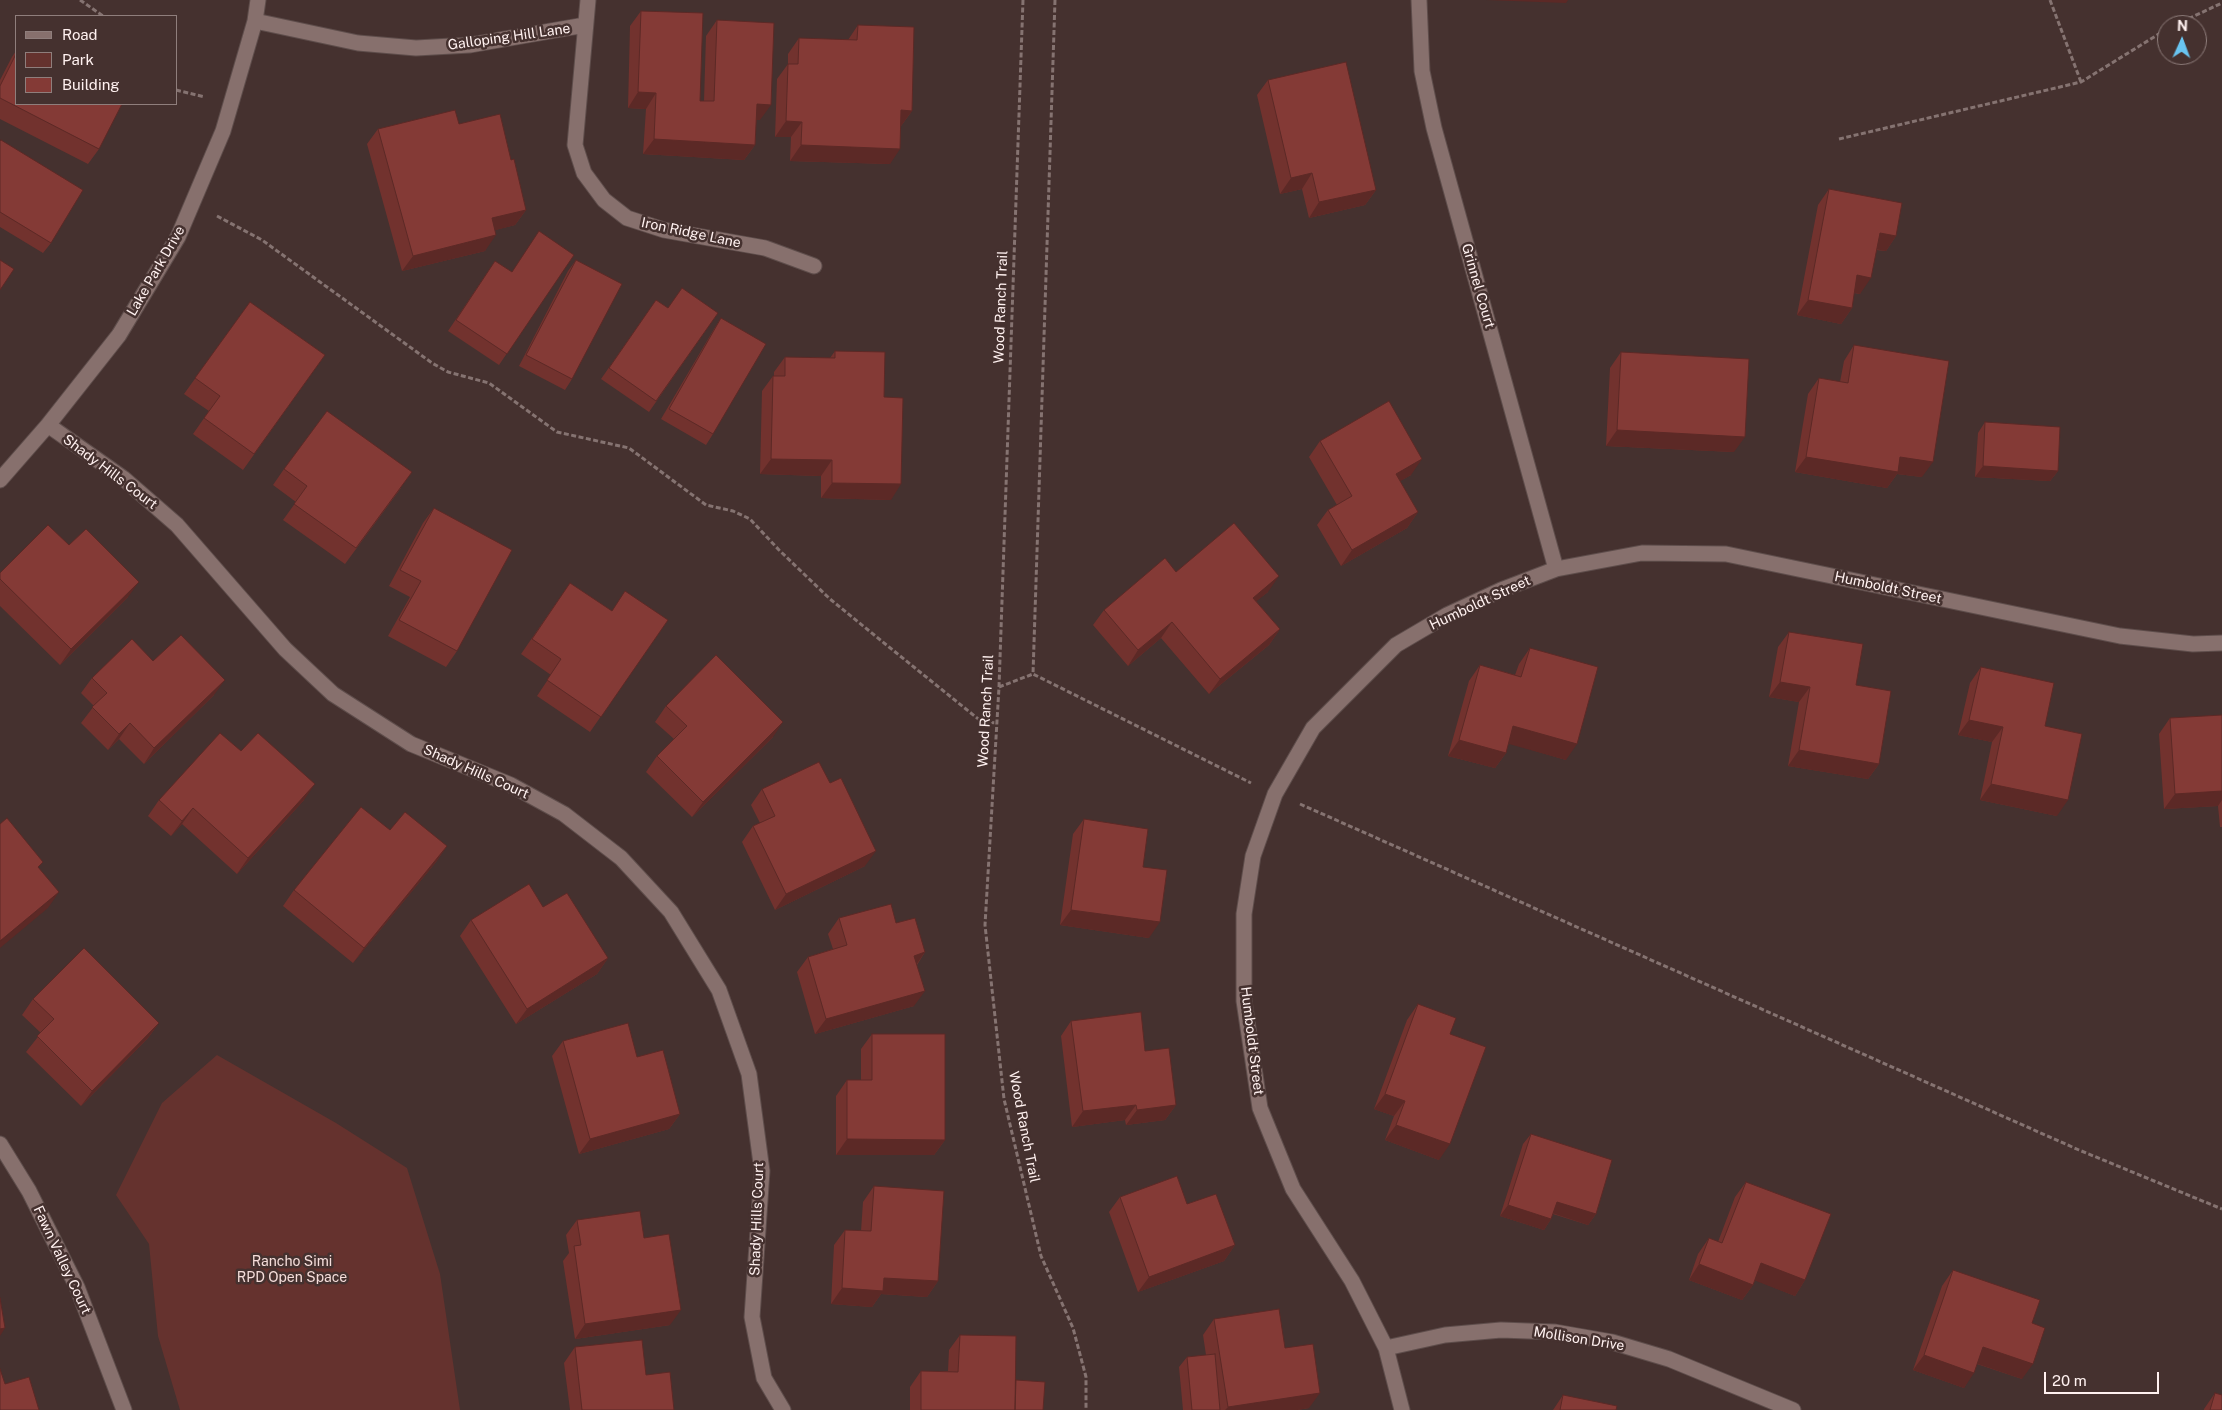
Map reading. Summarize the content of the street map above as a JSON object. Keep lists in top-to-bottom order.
{
  "streets": {
    "street": [
      "Galloping Hill Lane",
      "Iron Ridge Lane",
      "Lake Park Drive",
      "Grinnel Court",
      "Shady Hills Court",
      "Humboldt Street",
      "Fawn Valley Court",
      "Mollison Drive"
    ],
    "path": ["Wood Ranch Trail"]
  },
  "crossings": [
    ["Galloping Hill Lane", "Iron Ridge Lane"],
    ["Galloping Hill Lane", "Lake Park Drive"],
    ["Lake Park Drive", "Shady Hills Court"],
    ["Grinnel Court", "Humboldt Street"],
    ["Humboldt Street", "Mollison Drive"]
  ],
  "parks": ["Rancho Simi RPD Open Space"],
  "legend": ["Road", "Park", "Building"],
  "scale_bar": "20 m",
  "north": "top"
}
